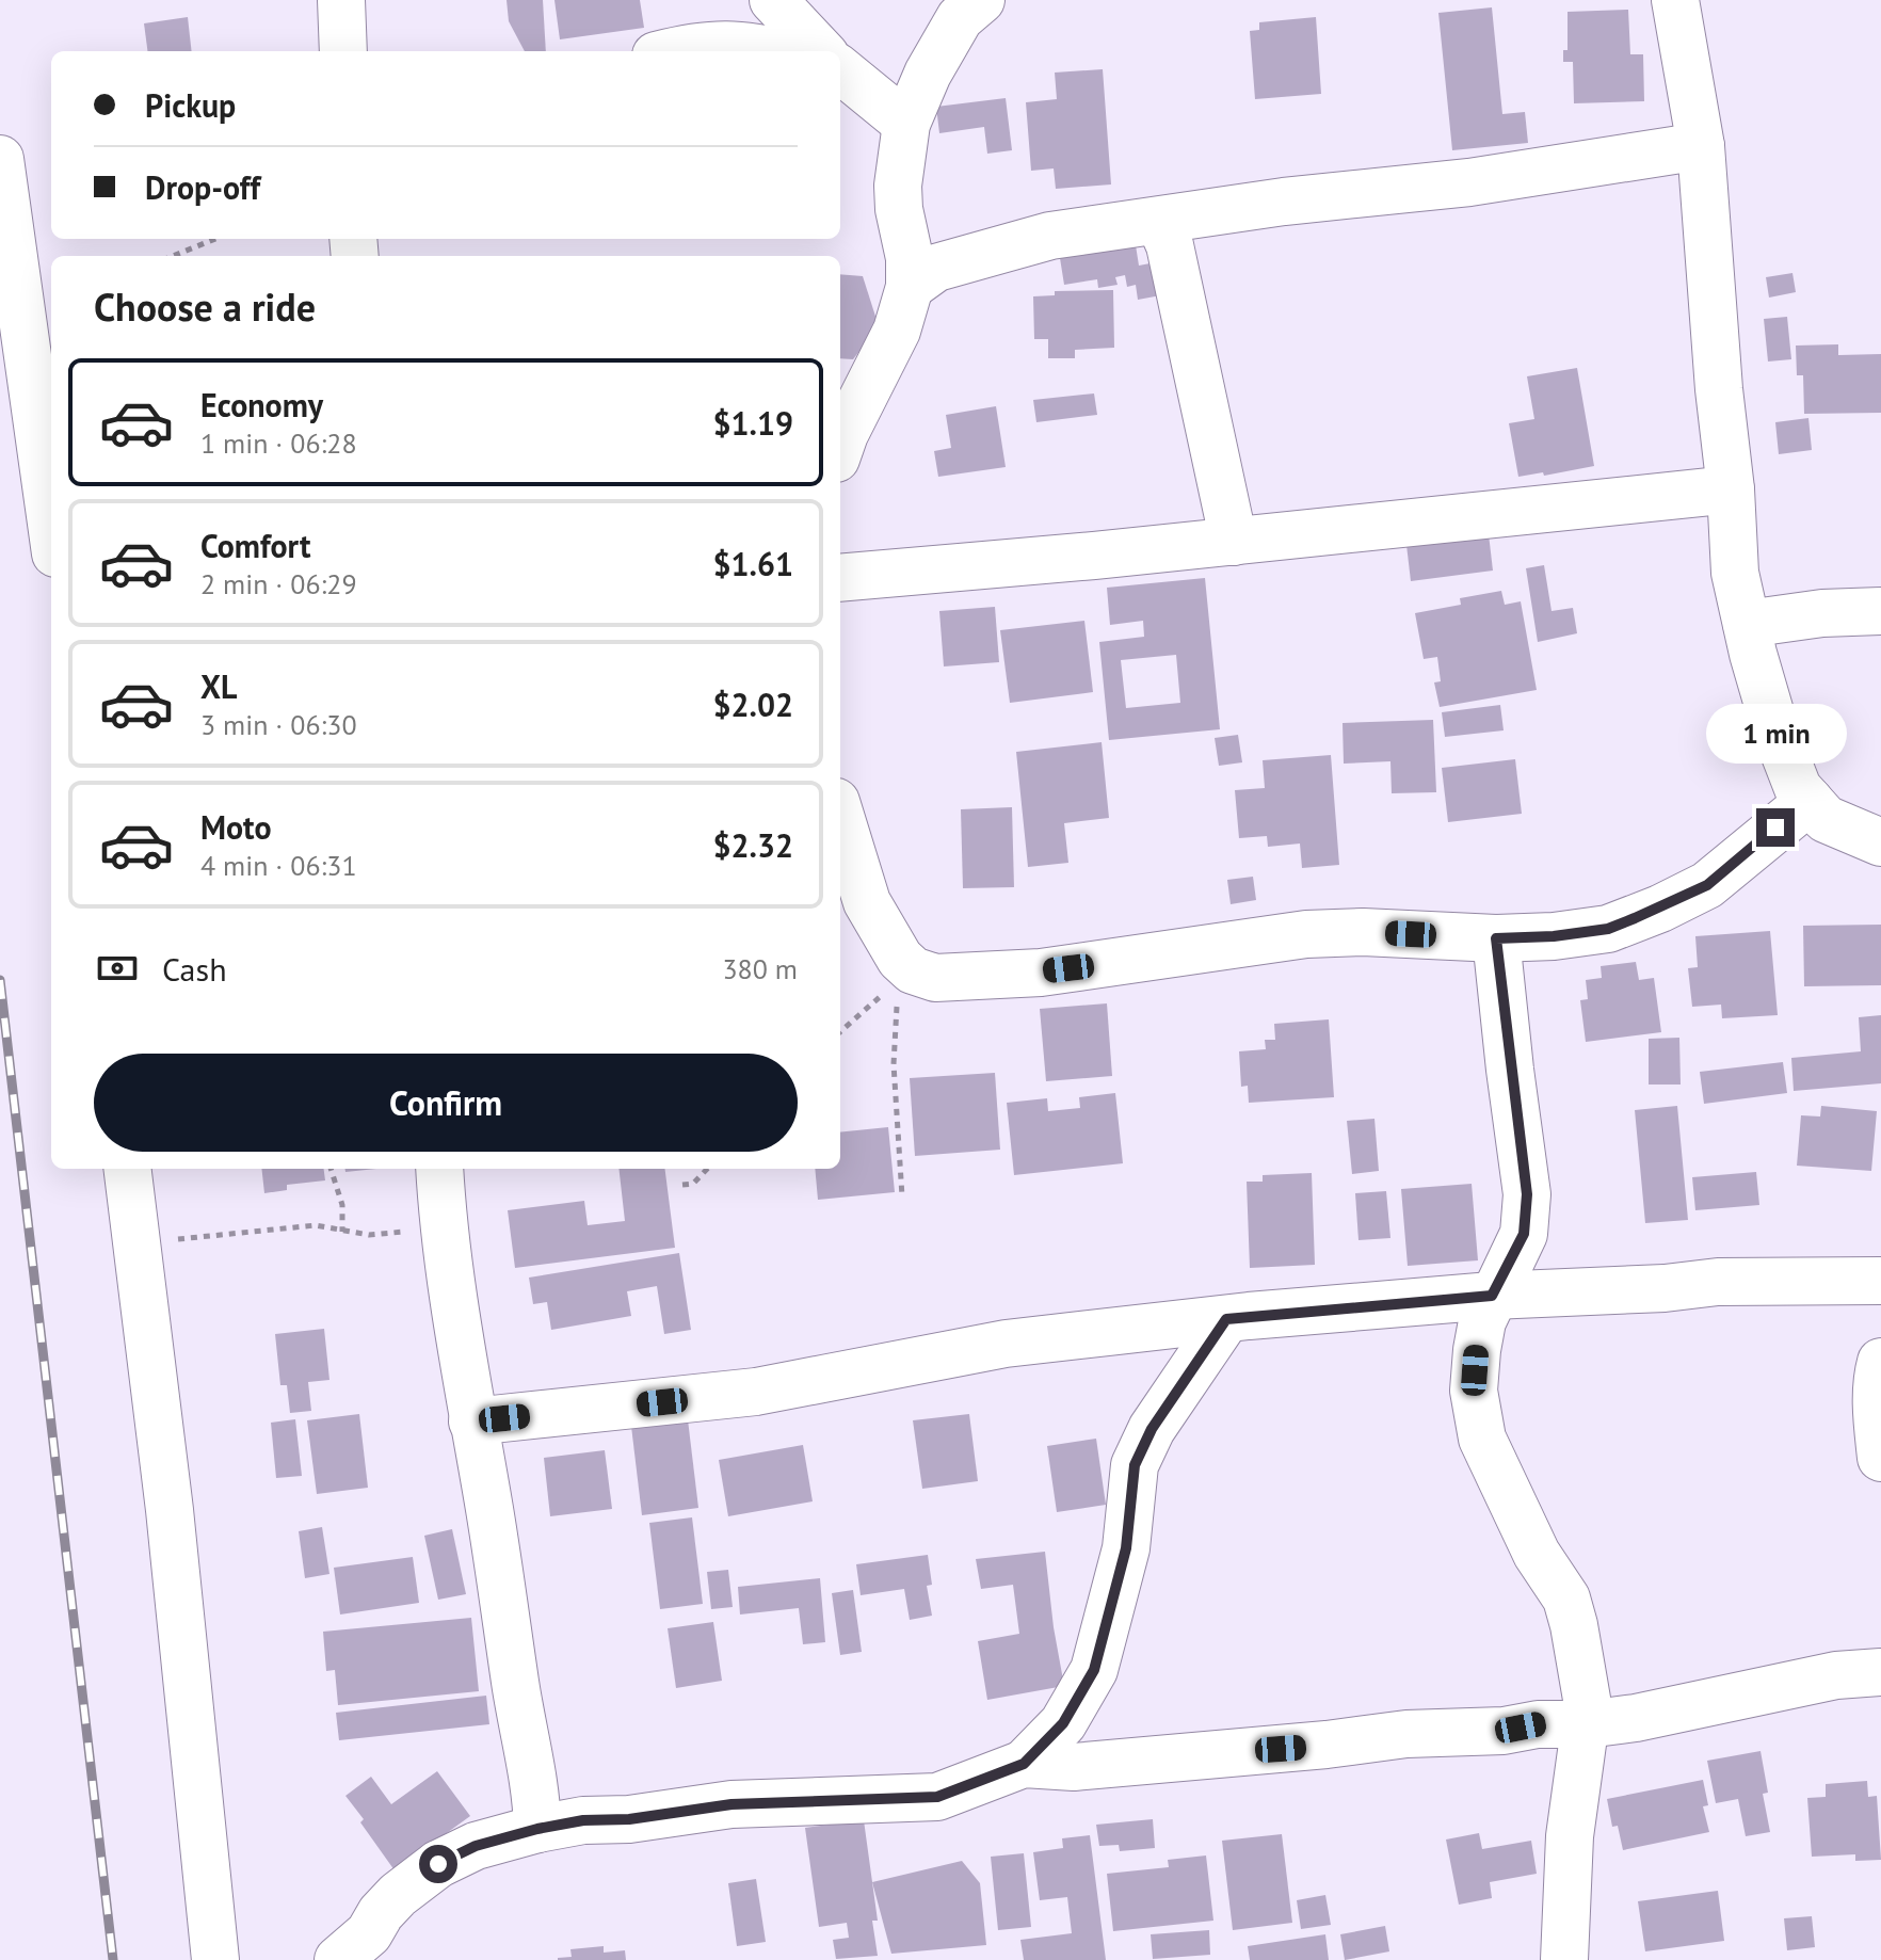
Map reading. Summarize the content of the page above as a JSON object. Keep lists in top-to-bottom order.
{
  "page": {
    "banner": ["Pickup", "Drop-off"],
    "heading": "Choose a ride",
    "list": [
      {
        "name": "Economy",
        "note": "1 min · 06:28",
        "value": "$1.19"
      },
      {
        "name": "Comfort",
        "note": "2 min · 06:29",
        "value": "$1.61"
      },
      {
        "name": "XL",
        "note": "3 min · 06:30",
        "value": "$2.02"
      },
      {
        "name": "Moto",
        "note": "4 min · 06:31",
        "value": "$2.32"
      }
    ],
    "bubble": "1 min",
    "pay": ["Cash", "380 m"],
    "buttons": "Confirm"
  }
}
